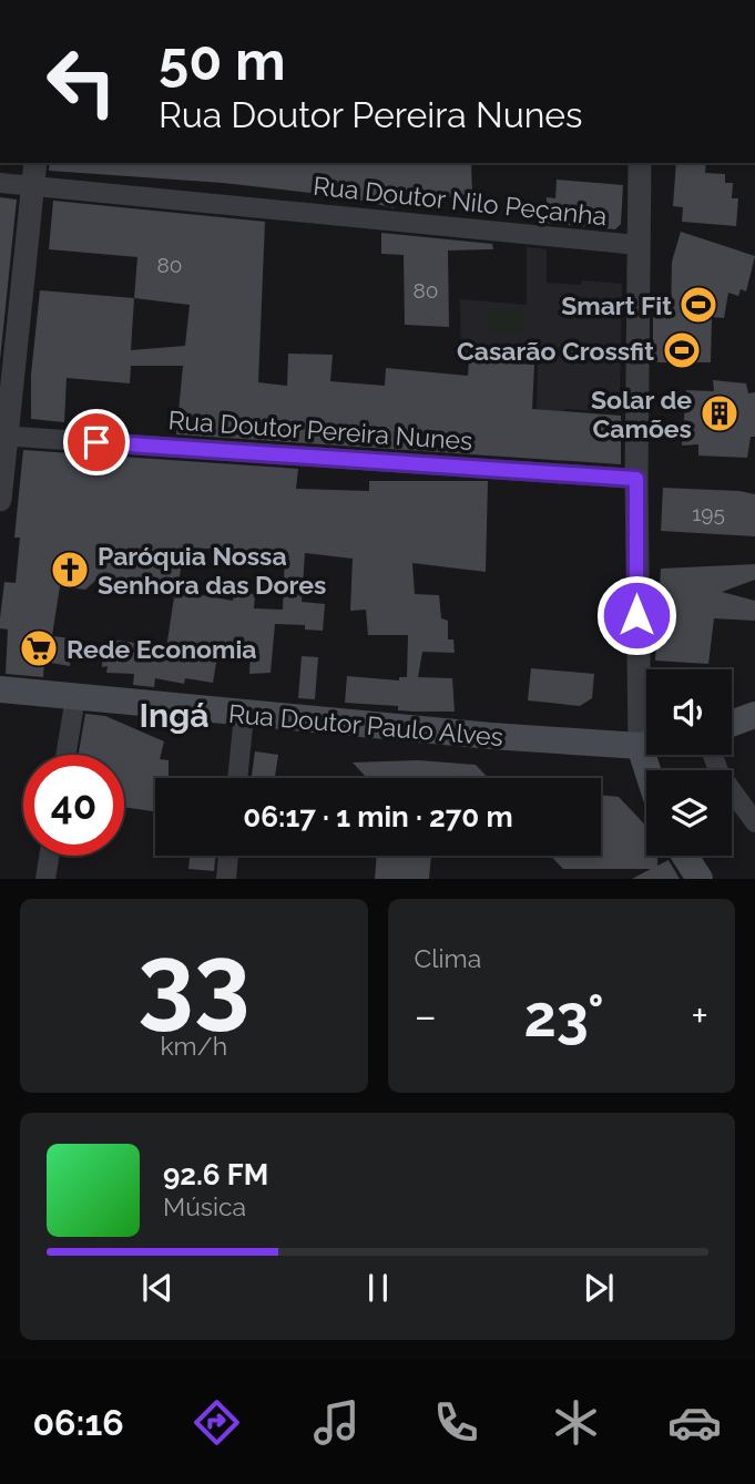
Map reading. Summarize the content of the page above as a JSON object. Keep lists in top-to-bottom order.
{
  "streets": {
    "main road": ["Rua Doutor Paulo Alves"],
    "street": ["Rua Doutor Nilo Peçanha", "Rua Doutor Pereira Nunes"]
  },
  "districts": ["Ingá"],
  "places": {
    "sports": ["Smart Fit", "Casarão Crossfit"],
    "building": ["Solar de Camões"],
    "church": ["Paróquia Nossa Senhora das Dores"],
    "supermarket": ["Rede Economia"]
  },
  "house_numbers": ["80", "80", "195"],
  "page": {
    "turn": ["50 m", "Rua Doutor Pereira Nunes"],
    "limit": "40",
    "trip": "06:17 · 1 min · 270 m",
    "tile": [
      ["33", "km/h"],
      "Clima"
    ],
    "heat": ["−", "23°", "+"],
    "song": ["92.6 FM", "Música"],
    "tabs": "06:16"
  }
}
